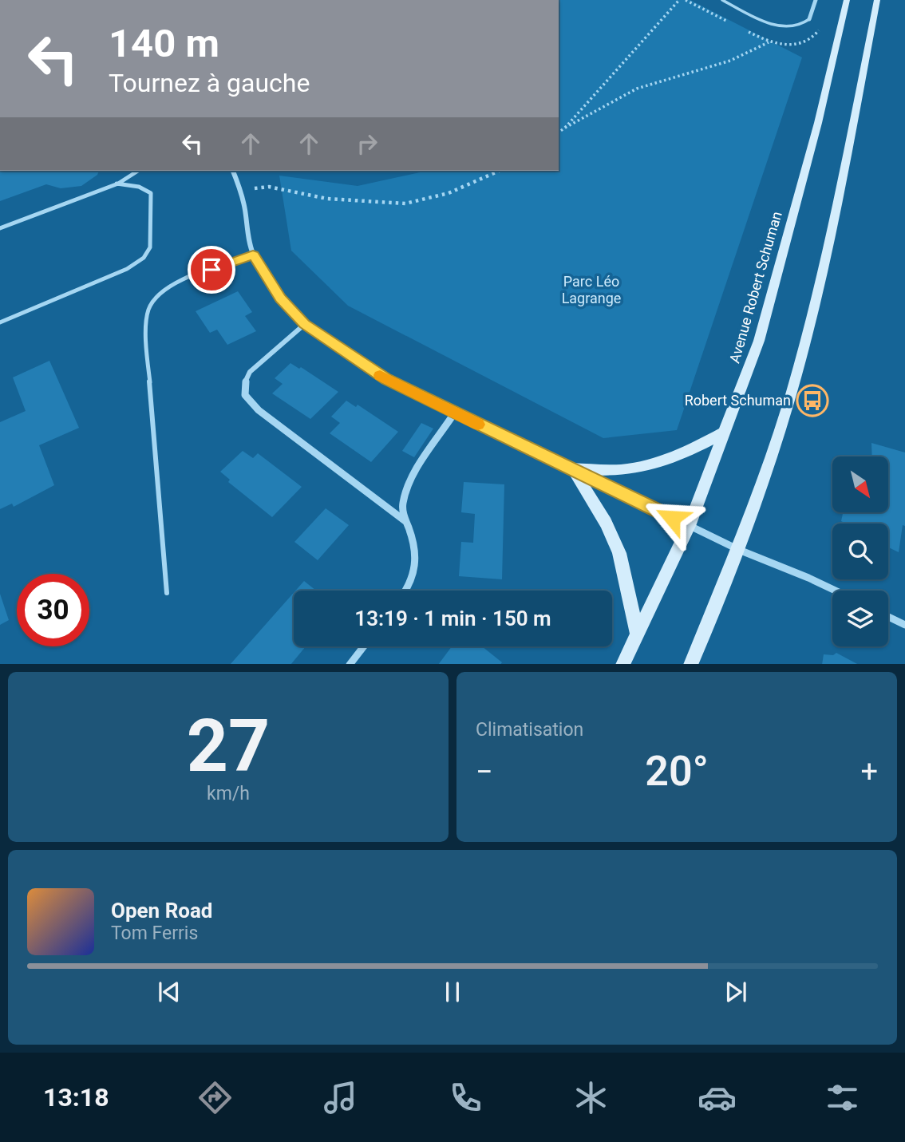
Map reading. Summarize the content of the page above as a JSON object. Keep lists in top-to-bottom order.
{
  "streets": {
    "main road": ["Avenue Robert Schuman"]
  },
  "parks": ["Parc Léo Lagrange"],
  "places": {
    "bus stop": ["Robert Schuman"]
  },
  "north": "bottom right",
  "page": {
    "turn": ["140 m", "Tournez à gauche"],
    "limit": "30",
    "trip": "13:19 · 1 min · 150 m",
    "tile": [
      ["27", "km/h"],
      "Climatisation"
    ],
    "heat": ["−", "20°", "+"],
    "song": ["Open Road", "Tom Ferris"],
    "tabs": "13:18"
  }
}
